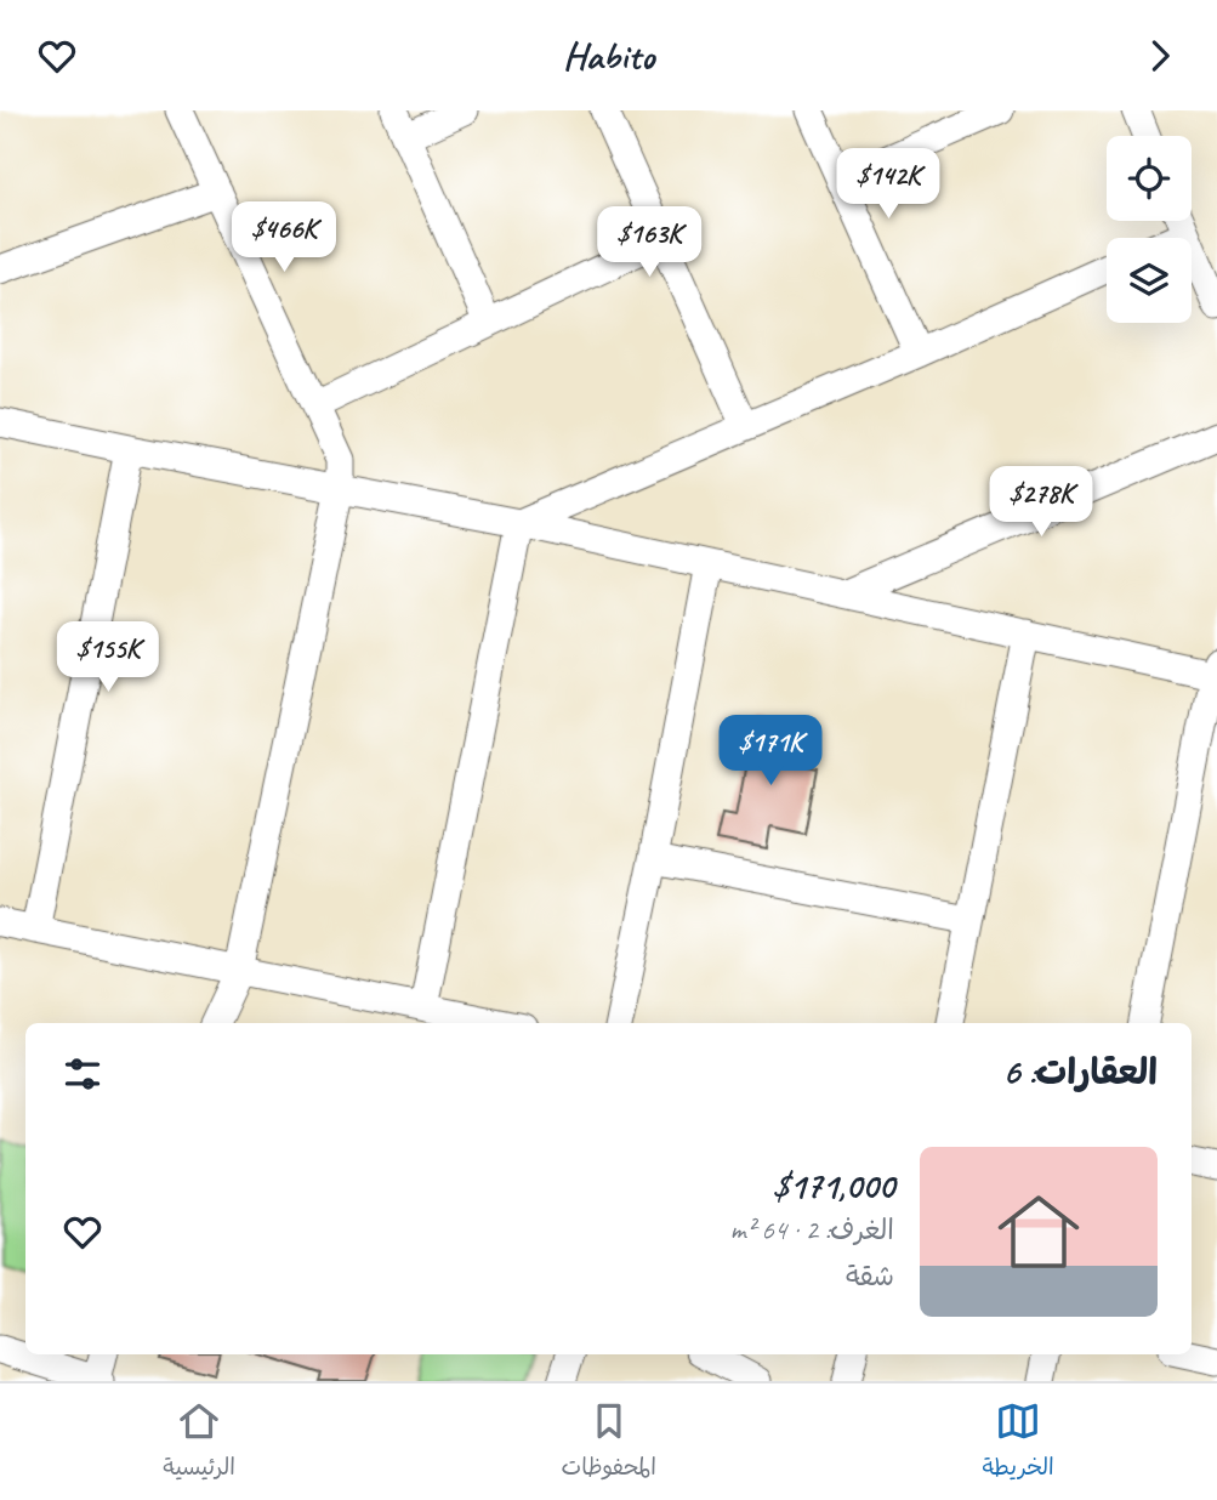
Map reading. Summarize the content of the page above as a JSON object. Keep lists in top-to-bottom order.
{
  "page": {
    "header": "Habito",
    "price": [
      "$142K",
      "$466K",
      "$163K",
      "$278K",
      "$155K",
      "$171K"
    ],
    "heading": "العقارات: 6",
    "list": [
      {
        "name": "$171,000",
        "note": "الغرف: 2 · 64 m² · شقة"
      }
    ],
    "tabs": ["الخريطة", "المحفوظات", "الرئيسية"]
  }
}
